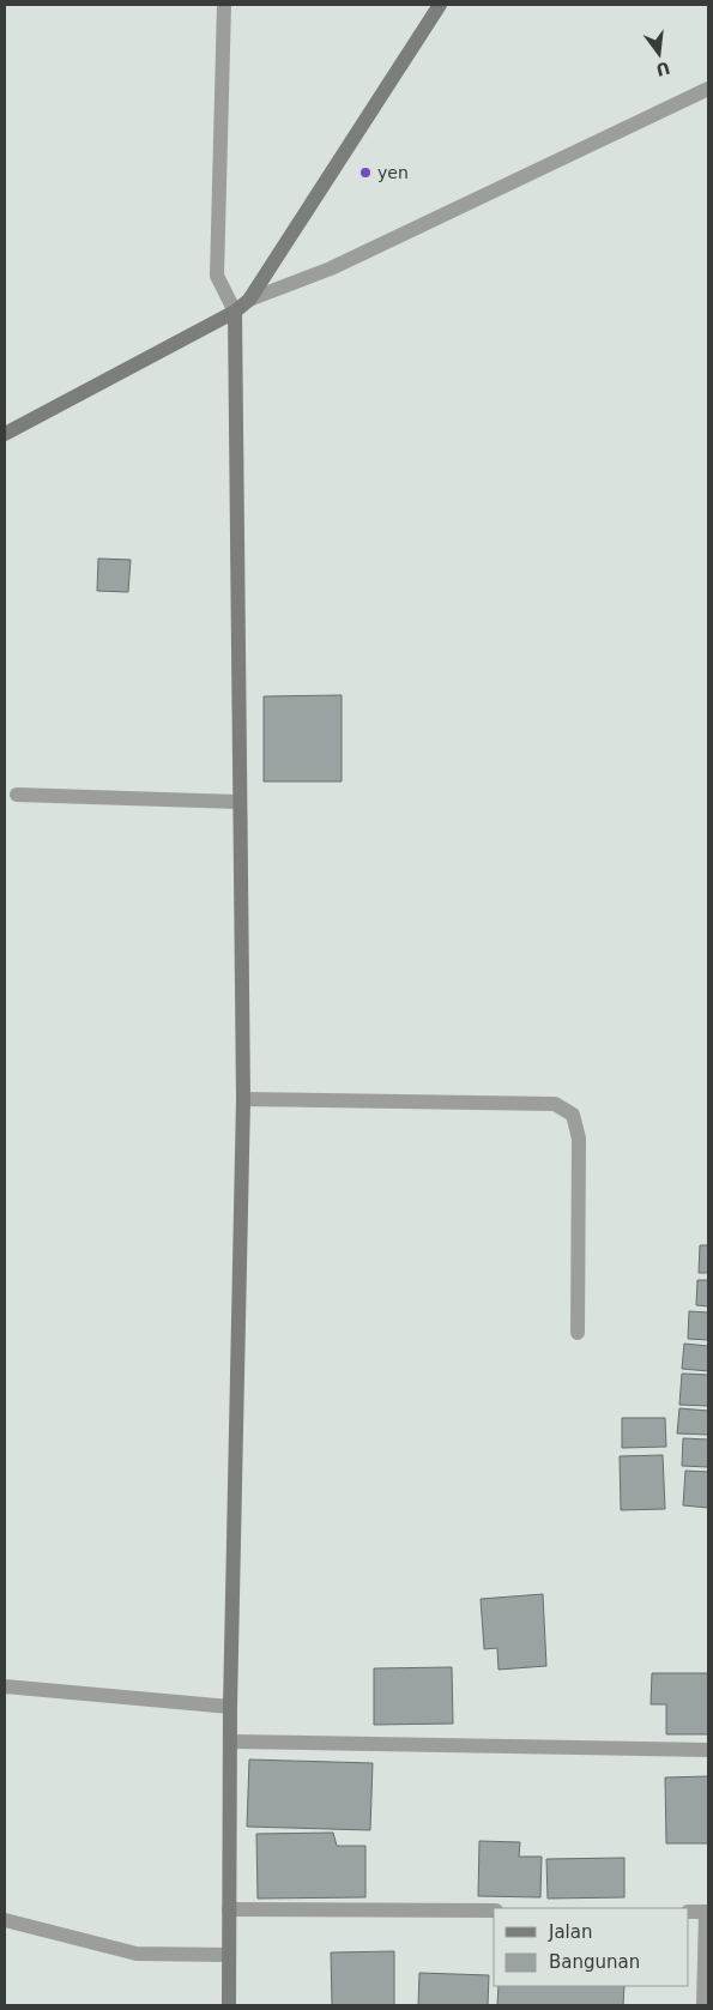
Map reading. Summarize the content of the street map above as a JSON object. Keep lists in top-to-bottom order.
{
  "places": ["yen"],
  "legend": ["Jalan", "Bangunan"],
  "north": "bottom"
}
